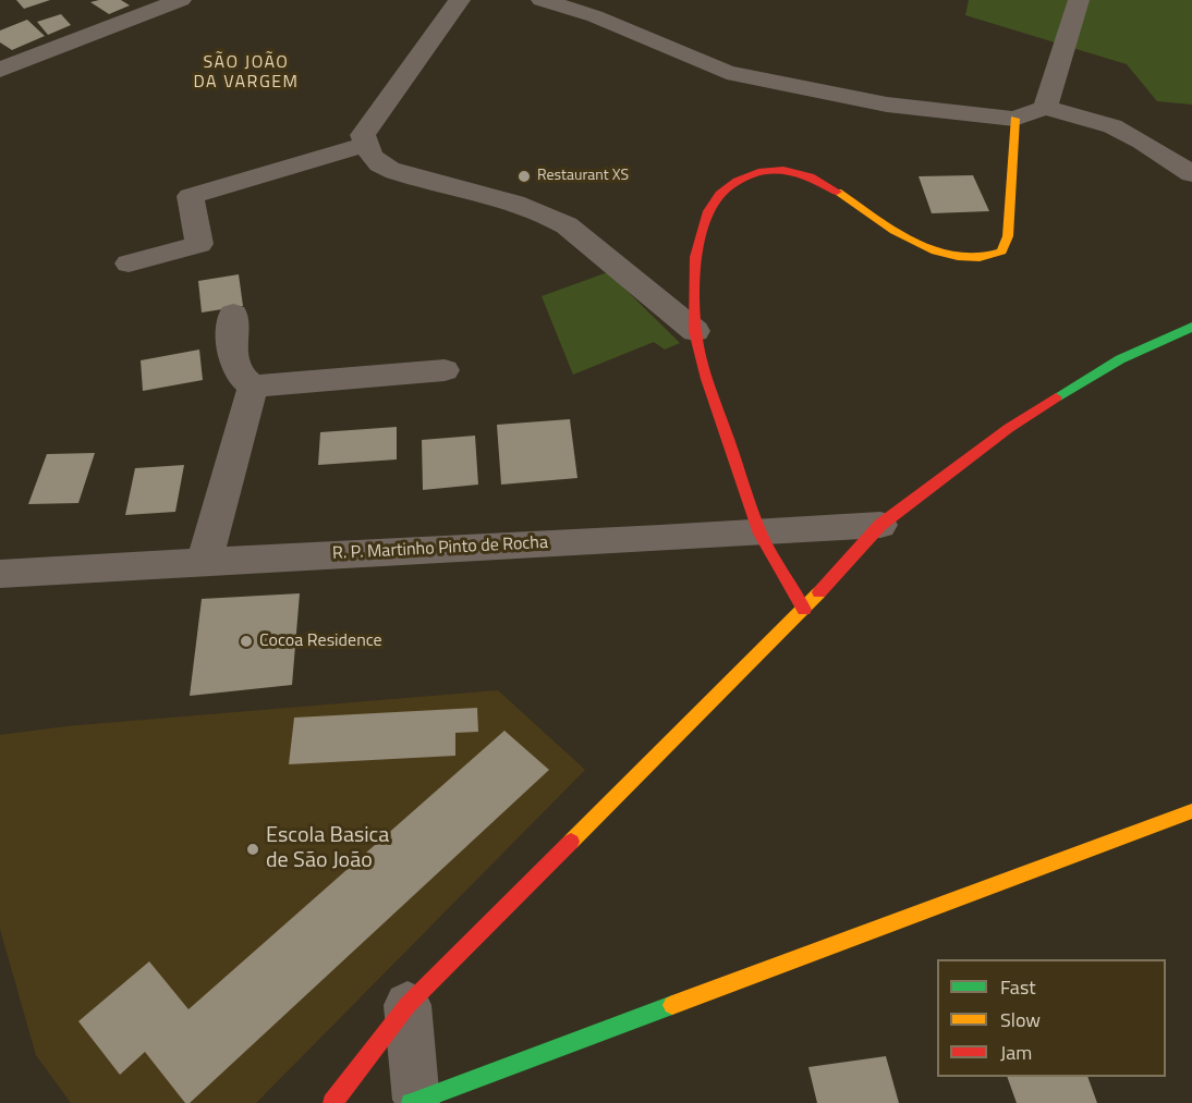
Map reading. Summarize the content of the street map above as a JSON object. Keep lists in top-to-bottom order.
{
  "streets": {
    "street": ["R. P. Martinho Pinto de Rocha"]
  },
  "districts": ["SÃO JOÃO DA VARGEM"],
  "places": ["Restaurant XS", "Cocoa Residence", "Escola Basica de São João"],
  "legend": ["Fast", "Slow", "Jam"]
}
